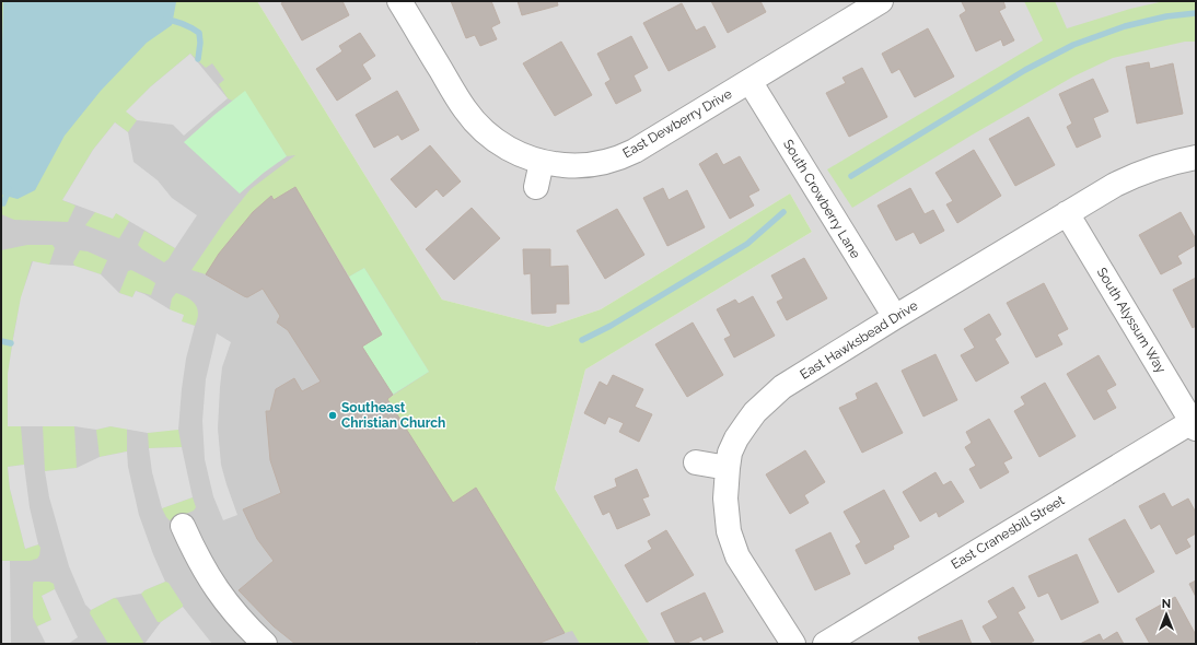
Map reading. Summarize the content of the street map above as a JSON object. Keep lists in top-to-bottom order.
{
  "streets": {
    "street": [
      "East Dewberry Drive",
      "South Crowberry Lane",
      "South Alyssum Way",
      "East Hawksbead Drive",
      "East Cranesbill Street"
    ]
  },
  "crossings": [
    ["East Dewberry Drive", "South Crowberry Lane"],
    ["South Crowberry Lane", "East Hawksbead Drive"],
    ["South Alyssum Way", "East Hawksbead Drive"],
    ["South Alyssum Way", "East Cranesbill Street"]
  ],
  "places": ["Southeast Christian Church"],
  "north": "top"
}
